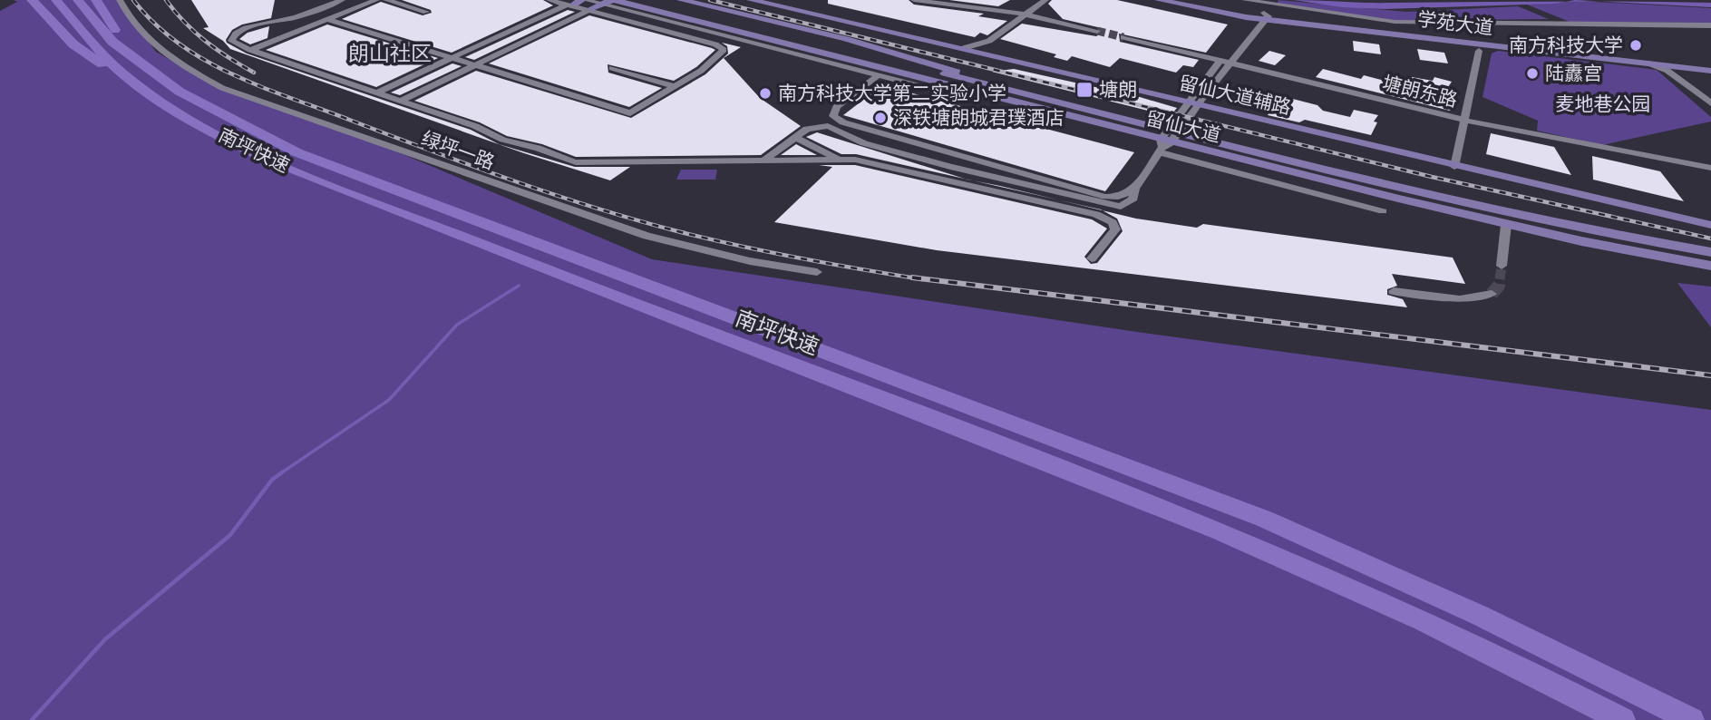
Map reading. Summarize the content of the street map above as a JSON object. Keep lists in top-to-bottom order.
{
  "streets": {
    "highway": ["南坪快速"],
    "main road": ["学苑大道", "留仙大道辅路", "留仙大道"],
    "street": ["塘朗东路", "绿坪一路"]
  },
  "districts": ["朗山社区"],
  "parks": ["麦地巷公园"],
  "places": {
    "other": [
      "南方科技大学",
      "陆纛宫",
      "南方科技大学第二实验小学",
      "深铁塘朗城君璞酒店"
    ],
    "transit": ["塘朗"]
  }
}
